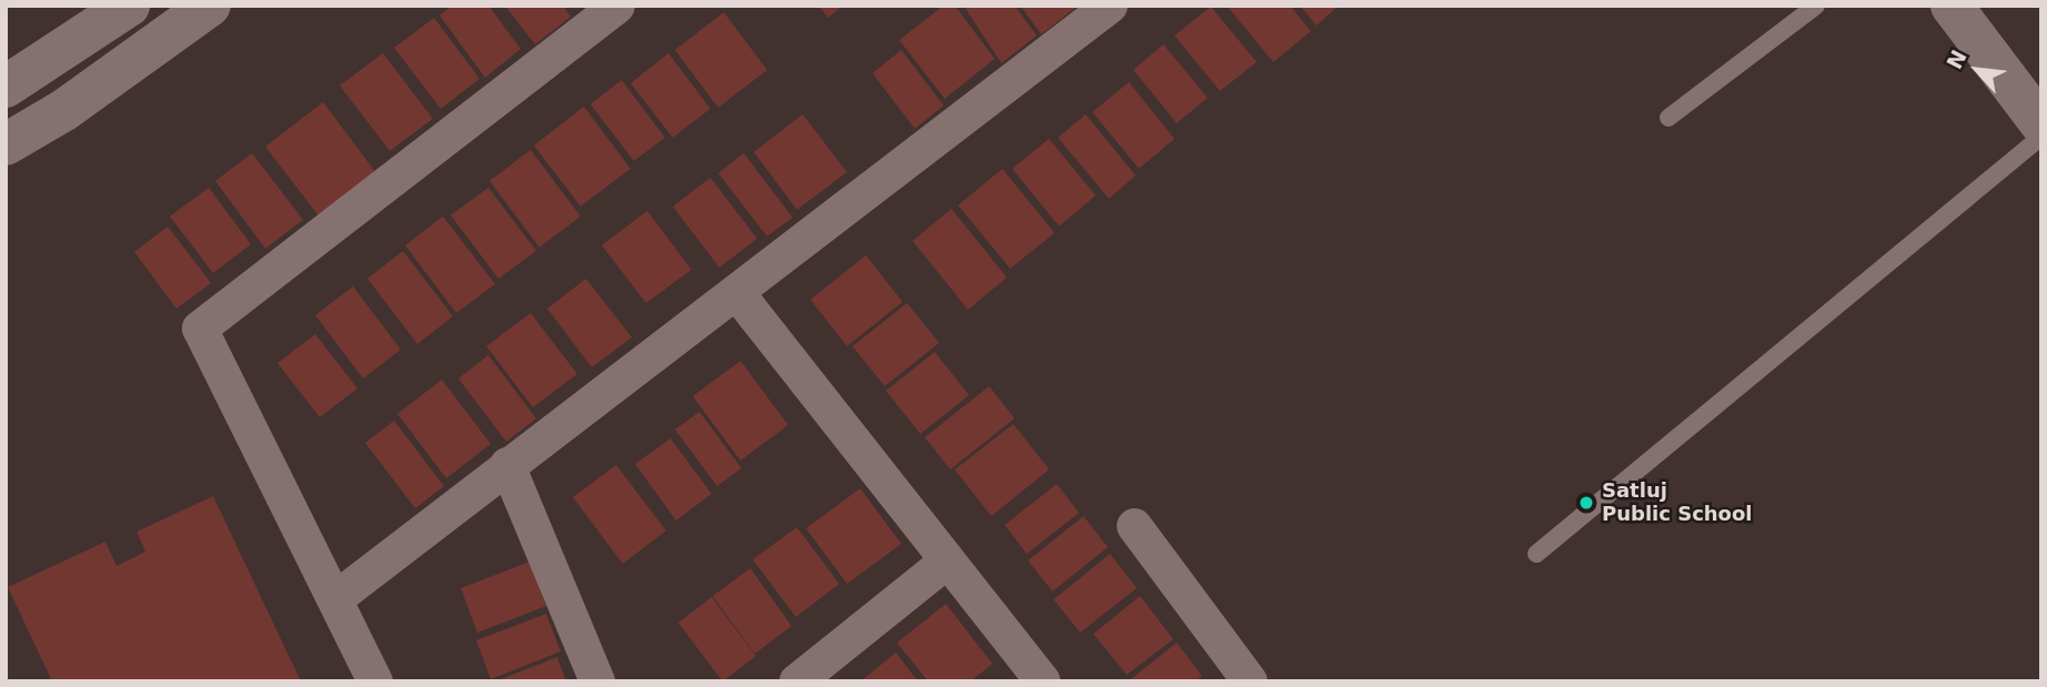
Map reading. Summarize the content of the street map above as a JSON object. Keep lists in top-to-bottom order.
{
  "places": ["Satluj Public School"],
  "north": "top left"
}
